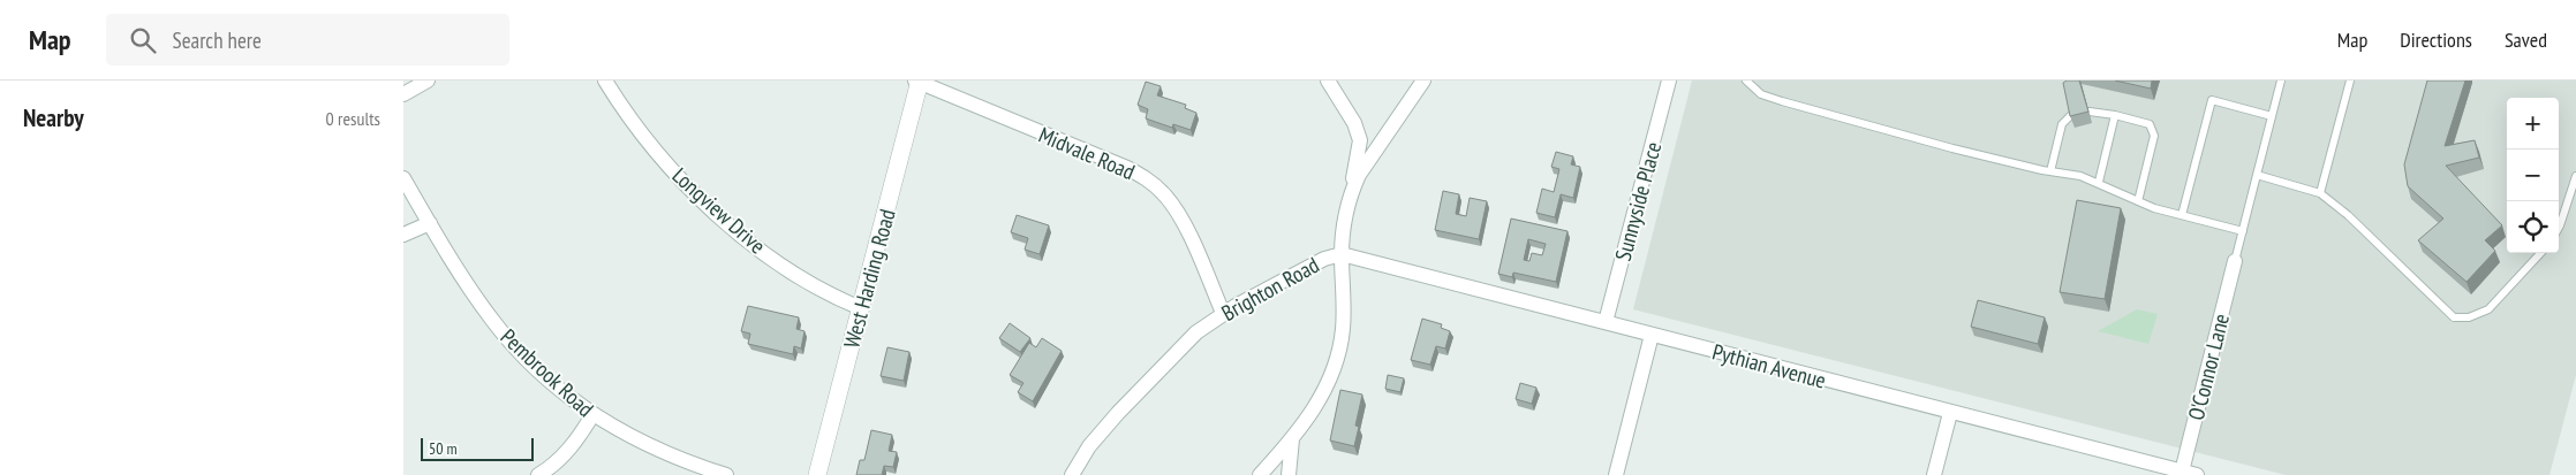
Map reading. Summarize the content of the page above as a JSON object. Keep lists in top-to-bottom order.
{
  "streets": {
    "street": [
      "Midvale Road",
      "Sunnyside Place",
      "Longview Drive",
      "West Harding Road",
      "Brighton Road",
      "Pythian Avenue",
      "O'Connor Lane",
      "Pembrook Road"
    ]
  },
  "crossings": [
    ["Midvale Road", "West Harding Road"],
    ["Midvale Road", "Brighton Road"],
    ["Sunnyside Place", "Pythian Avenue"],
    ["Longview Drive", "West Harding Road"],
    ["Brighton Road", "Pythian Avenue"],
    ["Pythian Avenue", "O'Connor Lane"]
  ],
  "scale_bar": "50 m",
  "page": {
    "header": "Map",
    "search": "Search here",
    "nav": ["Map", "Directions", "Saved"],
    "heading": ["Nearby", "0 results"],
    "map_buttons": ["+", "−"],
    "scale": "50 m"
  }
}
